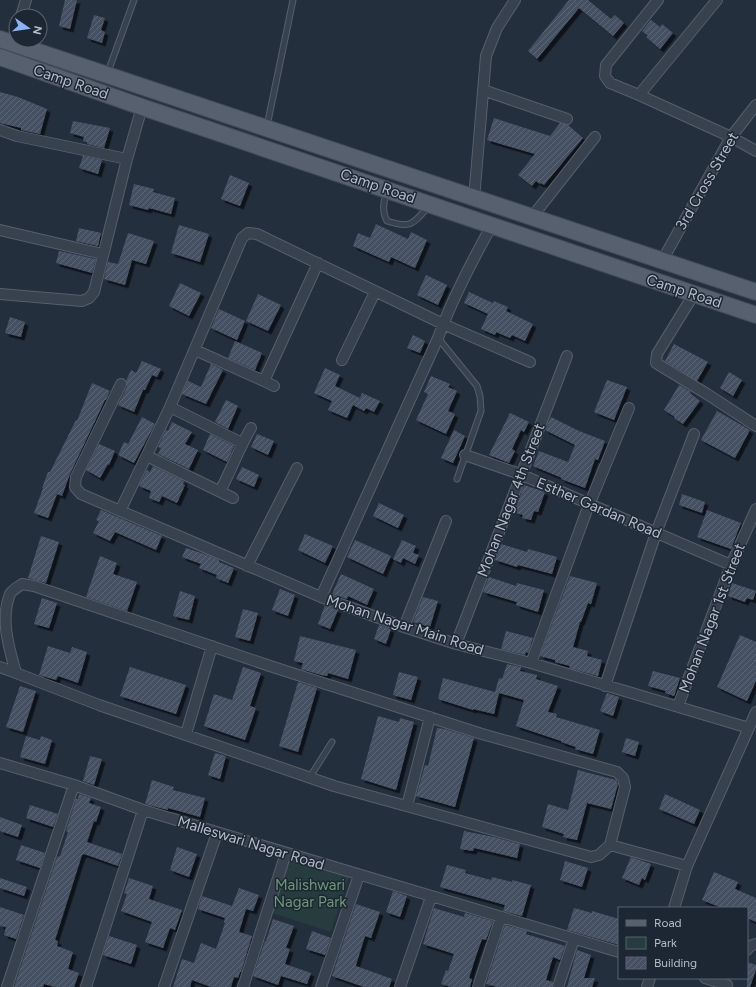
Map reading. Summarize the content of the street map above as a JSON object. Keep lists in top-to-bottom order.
{
  "streets": {
    "main road": ["Camp Road"],
    "street": [
      "3rd Cross Street",
      "Mohan Nagar 4th Street",
      "Esther Gardan Road",
      "Mohan Nagar 1st Street",
      "Mohan Nagar Main Road",
      "Malleswari Nagar Road"
    ]
  },
  "crossings": [
    ["Camp Road", "3rd Cross Street"],
    ["Mohan Nagar 4th Street", "Esther Gardan Road"],
    ["Mohan Nagar 4th Street", "Mohan Nagar Main Road"],
    ["Esther Gardan Road", "Mohan Nagar 1st Street"],
    ["Mohan Nagar 1st Street", "Mohan Nagar Main Road"]
  ],
  "parks": ["Malishwari Nagar Park"],
  "legend": ["Road", "Park", "Building"],
  "north": "right"
}
